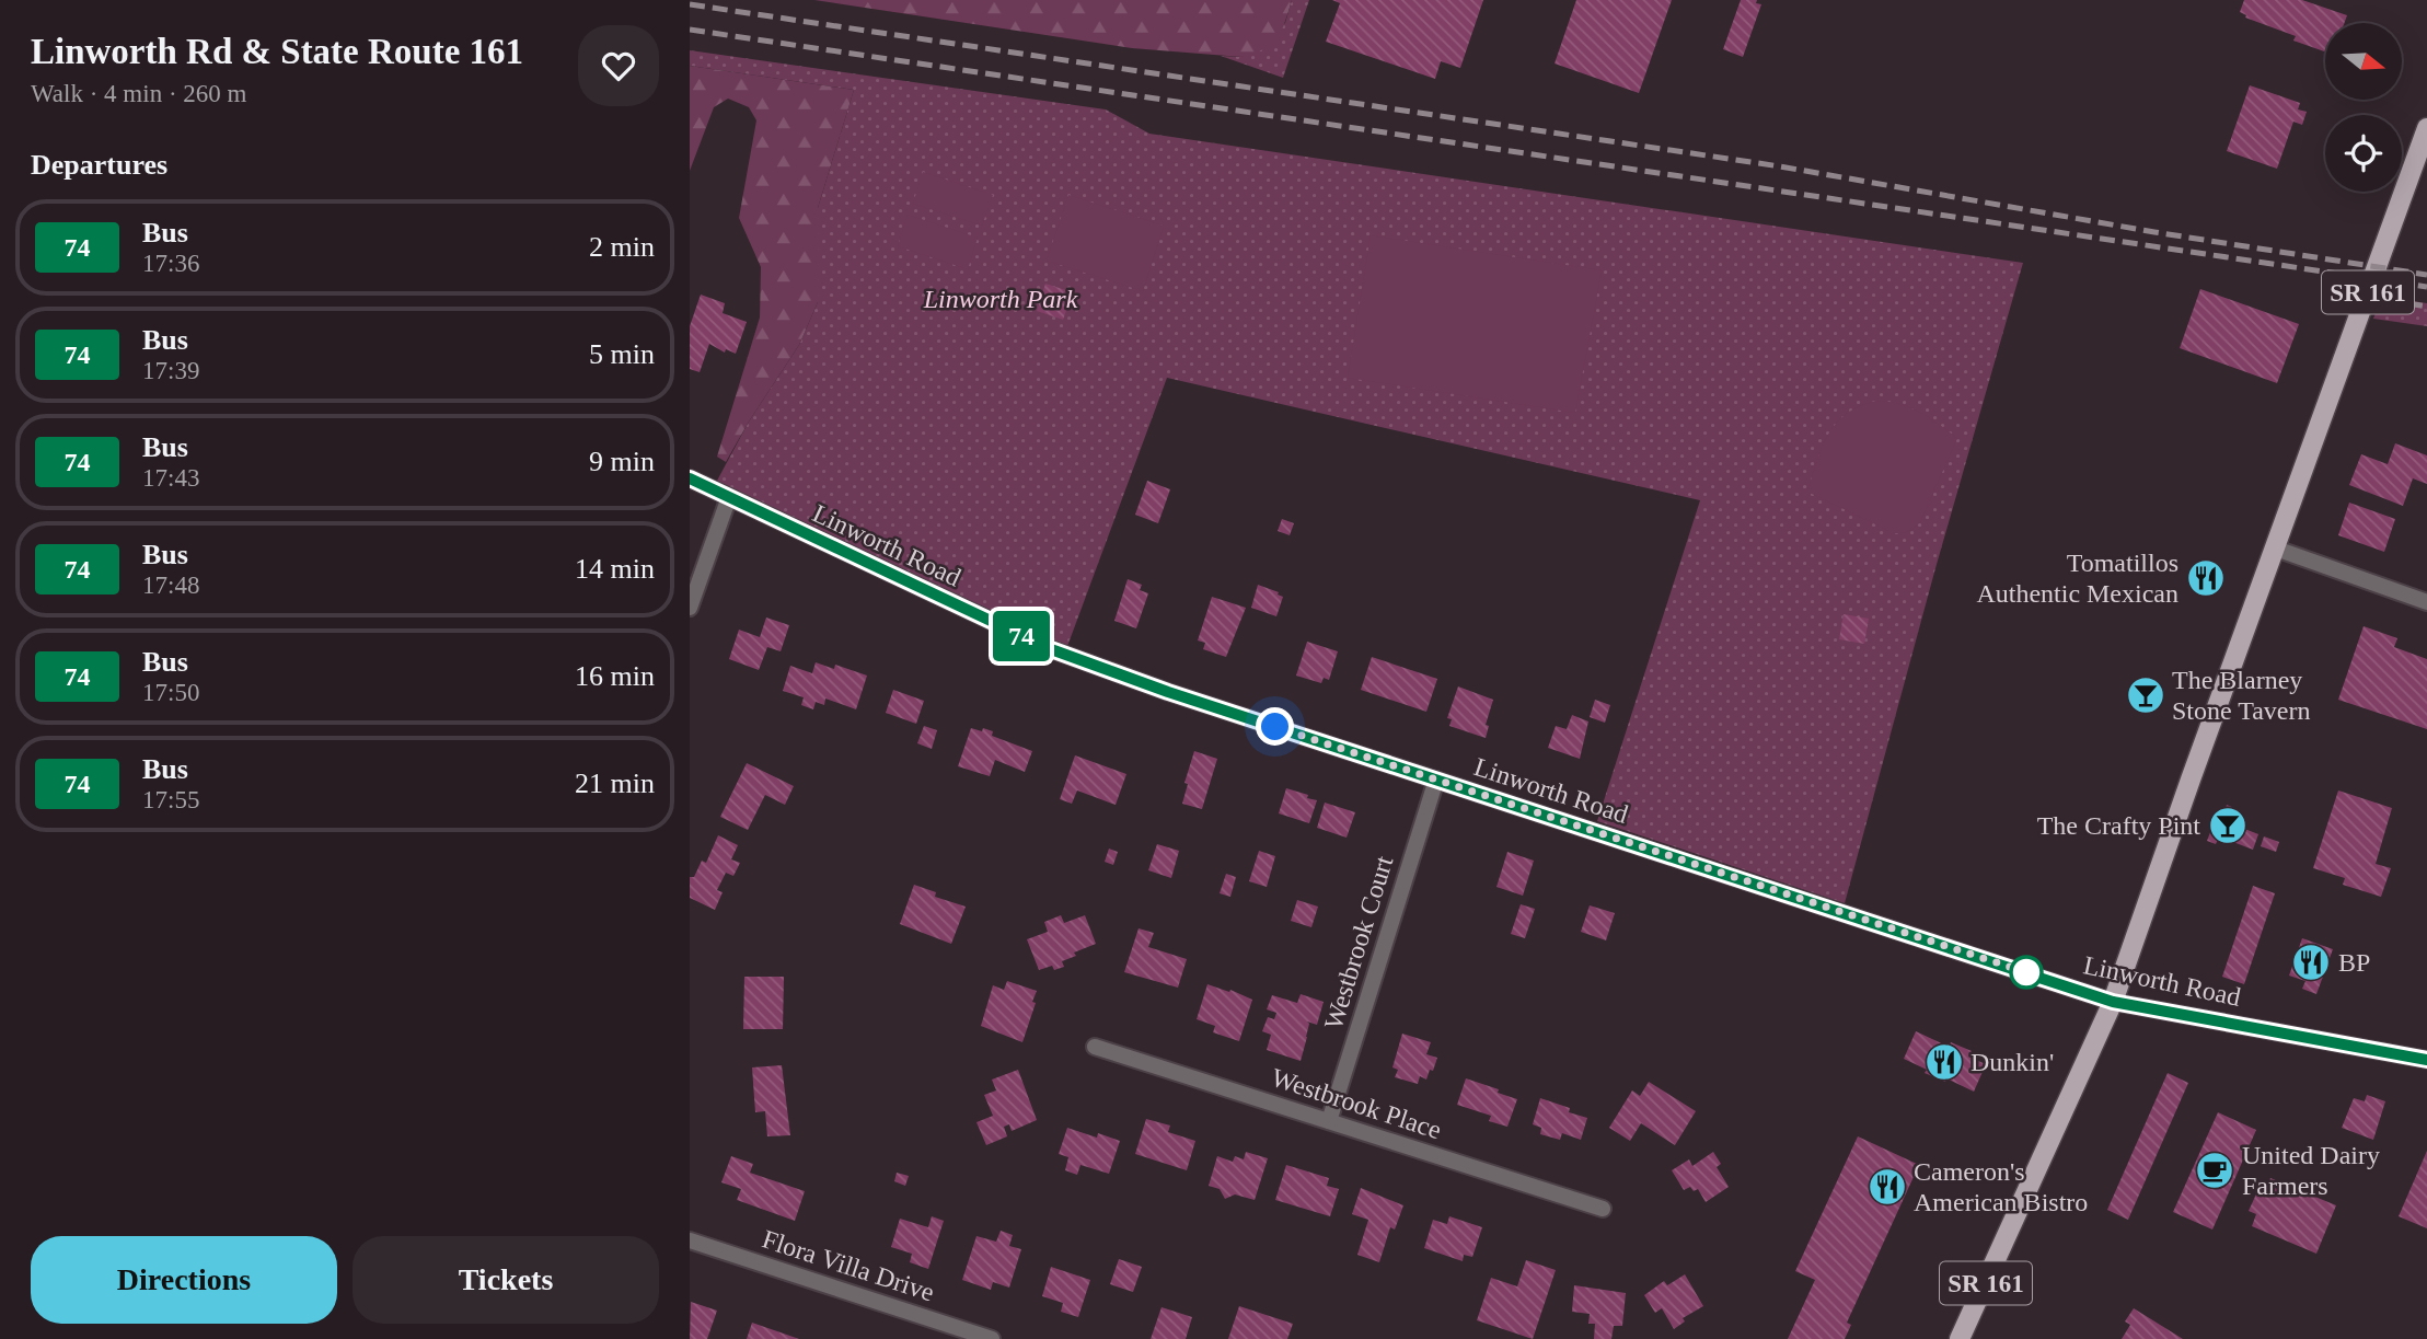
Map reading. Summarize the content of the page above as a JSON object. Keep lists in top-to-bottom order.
{
  "streets": {
    "main road": ["SR 161", "Linworth Road"],
    "street": ["Westbrook Court", "Westbrook Place", "Flora Villa Drive"]
  },
  "crossings": [
    ["SR 161", "Linworth Road"],
    ["Linworth Road", "Westbrook Court"],
    ["Westbrook Court", "Westbrook Place"]
  ],
  "parks": ["Linworth Park"],
  "places": {
    "restaurant": [
      "Tomatillos Authentic Mexican",
      "BP",
      "Dunkin'",
      "Cameron's American Bistro"
    ],
    "bar": ["The Blarney Stone Tavern", "The Crafty Pint"],
    "cafe": ["United Dairy Farmers"]
  },
  "lines": ["bus line 74"],
  "north": "right",
  "page": {
    "heading": [
      ["Linworth Rd & State Route 161", "Walk · 4 min · 260 m"],
      "Departures"
    ],
    "on_map": "74",
    "list": [
      {
        "mark": "74",
        "name": "Bus",
        "note": "17:36",
        "value": "2 min"
      },
      {
        "mark": "74",
        "name": "Bus",
        "note": "17:39",
        "value": "5 min"
      },
      {
        "mark": "74",
        "name": "Bus",
        "note": "17:43",
        "value": "9 min"
      },
      {
        "mark": "74",
        "name": "Bus",
        "note": "17:48",
        "value": "14 min"
      },
      {
        "mark": "74",
        "name": "Bus",
        "note": "17:50",
        "value": "16 min"
      },
      {
        "mark": "74",
        "name": "Bus",
        "note": "17:55",
        "value": "21 min"
      }
    ],
    "buttons": ["Directions", "Tickets"]
  }
}
